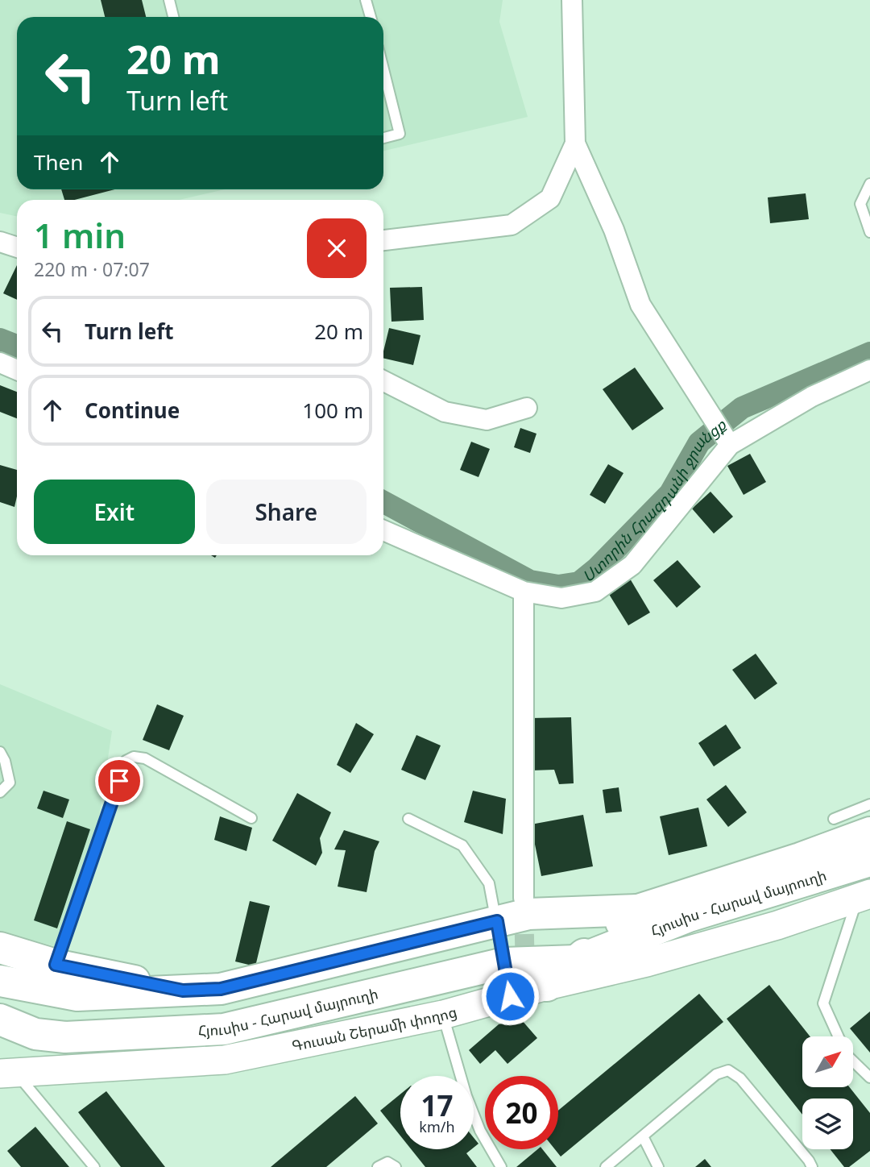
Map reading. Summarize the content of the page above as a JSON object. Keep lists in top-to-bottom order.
{
  "streets": {
    "highway": ["Հյուսիս - Հարավ մայրուղի"],
    "main road": ["Գուսան Շերամի փողոց"]
  },
  "crossings": [
    ["Հյուսիս - Հարավ մայրուղի", "Գուսան Շերամի փողոց"]
  ],
  "water": ["Ստորին Հրազդանի ջրանցք"],
  "north": "top right",
  "page": {
    "turn": ["20 m", "Turn left"],
    "then": "Then",
    "heading": ["1 min", "220 m · 07:07"],
    "list": [
      {
        "name": "Turn left",
        "value": "20 m"
      },
      {
        "name": "Continue",
        "value": "100 m"
      }
    ],
    "buttons": ["Exit", "Share"],
    "speed": "17 km/h",
    "limit": "20"
  }
}
